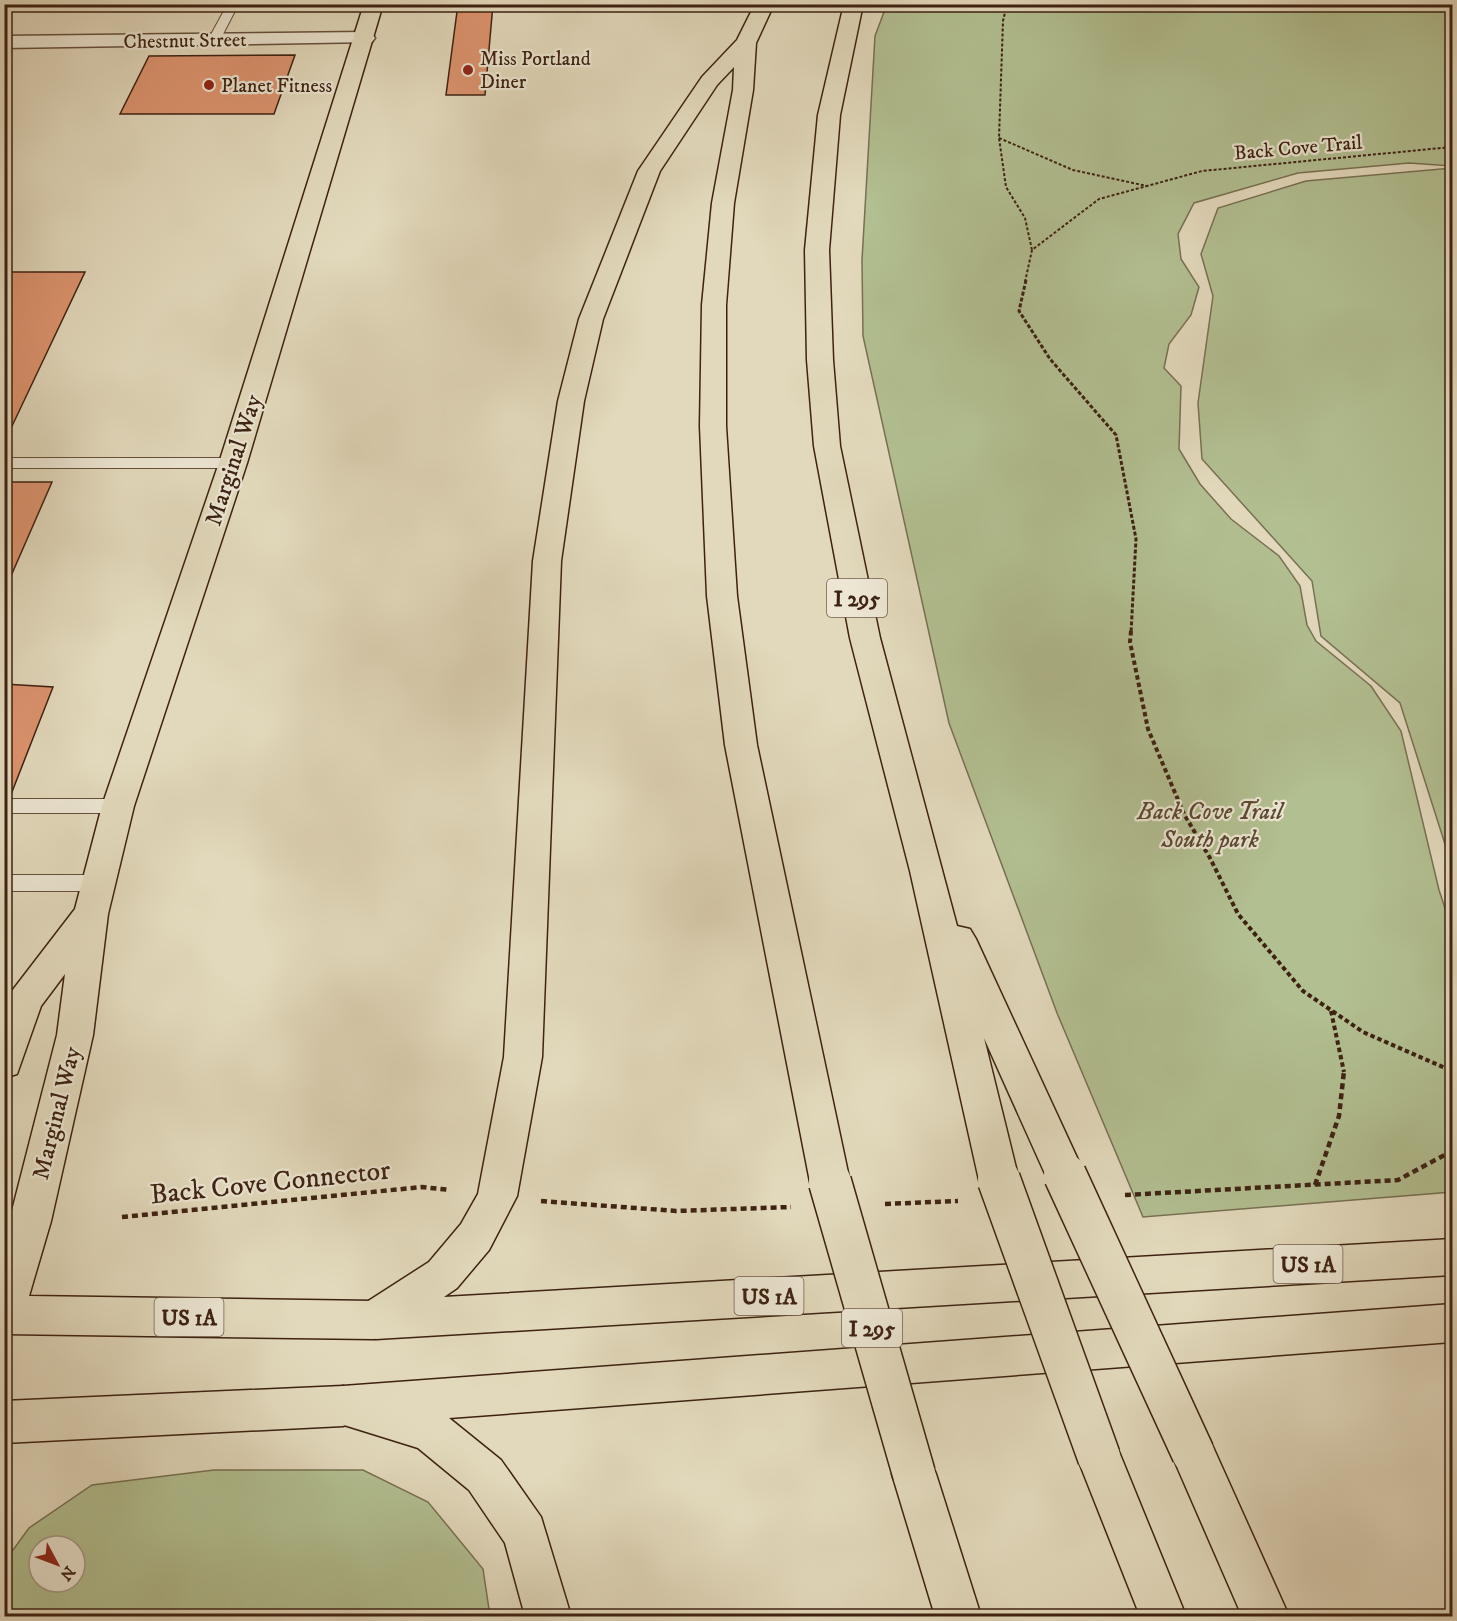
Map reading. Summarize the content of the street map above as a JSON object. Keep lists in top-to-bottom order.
{
  "streets": {
    "main road": ["Marginal Way", "I 295", "US 1A"],
    "street": ["Chestnut Street"],
    "path": ["Back Cove Trail", "Back Cove Connector"]
  },
  "crossings": [
    ["Chestnut Street", "Marginal Way"]
  ],
  "parks": ["Back Cove Trail South park"],
  "places": ["Miss Portland Diner", "Planet Fitness"],
  "north": "bottom right"
}
